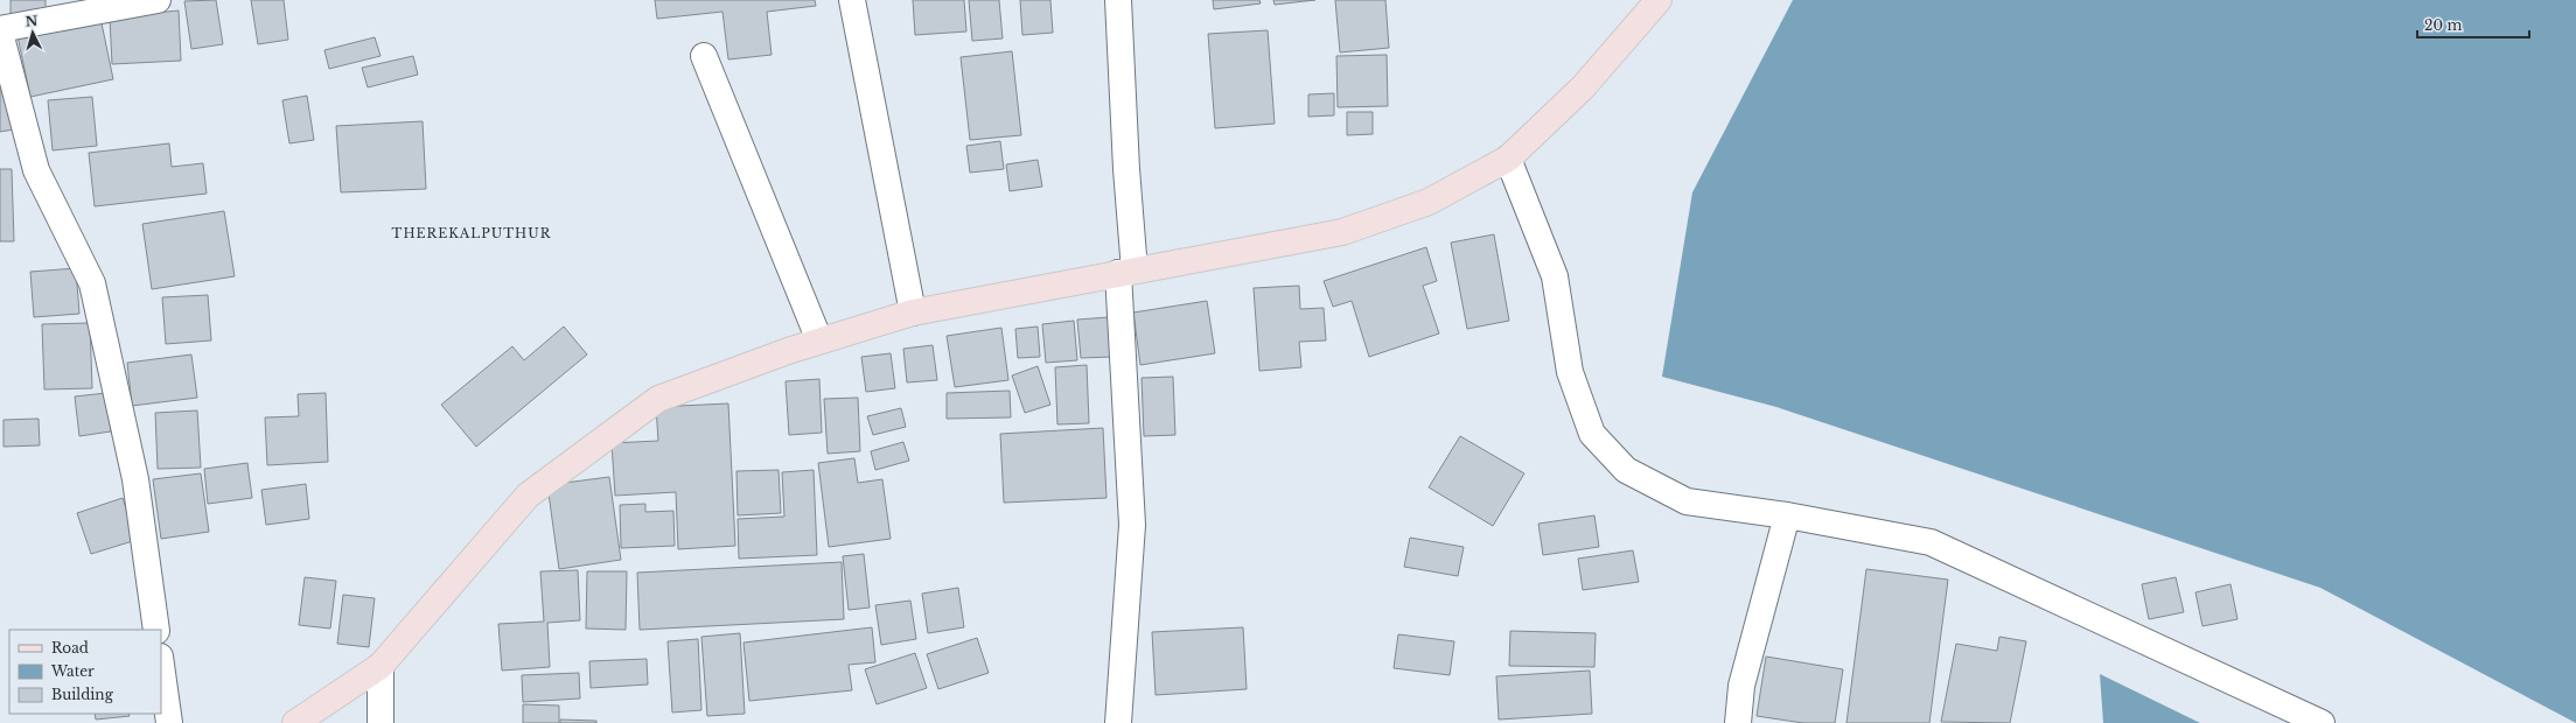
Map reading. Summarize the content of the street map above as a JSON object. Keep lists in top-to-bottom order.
{
  "districts": ["THEREKALPUTHUR"],
  "legend": ["Road", "Water", "Building"],
  "scale_bar": "20 m",
  "north": "top"
}
